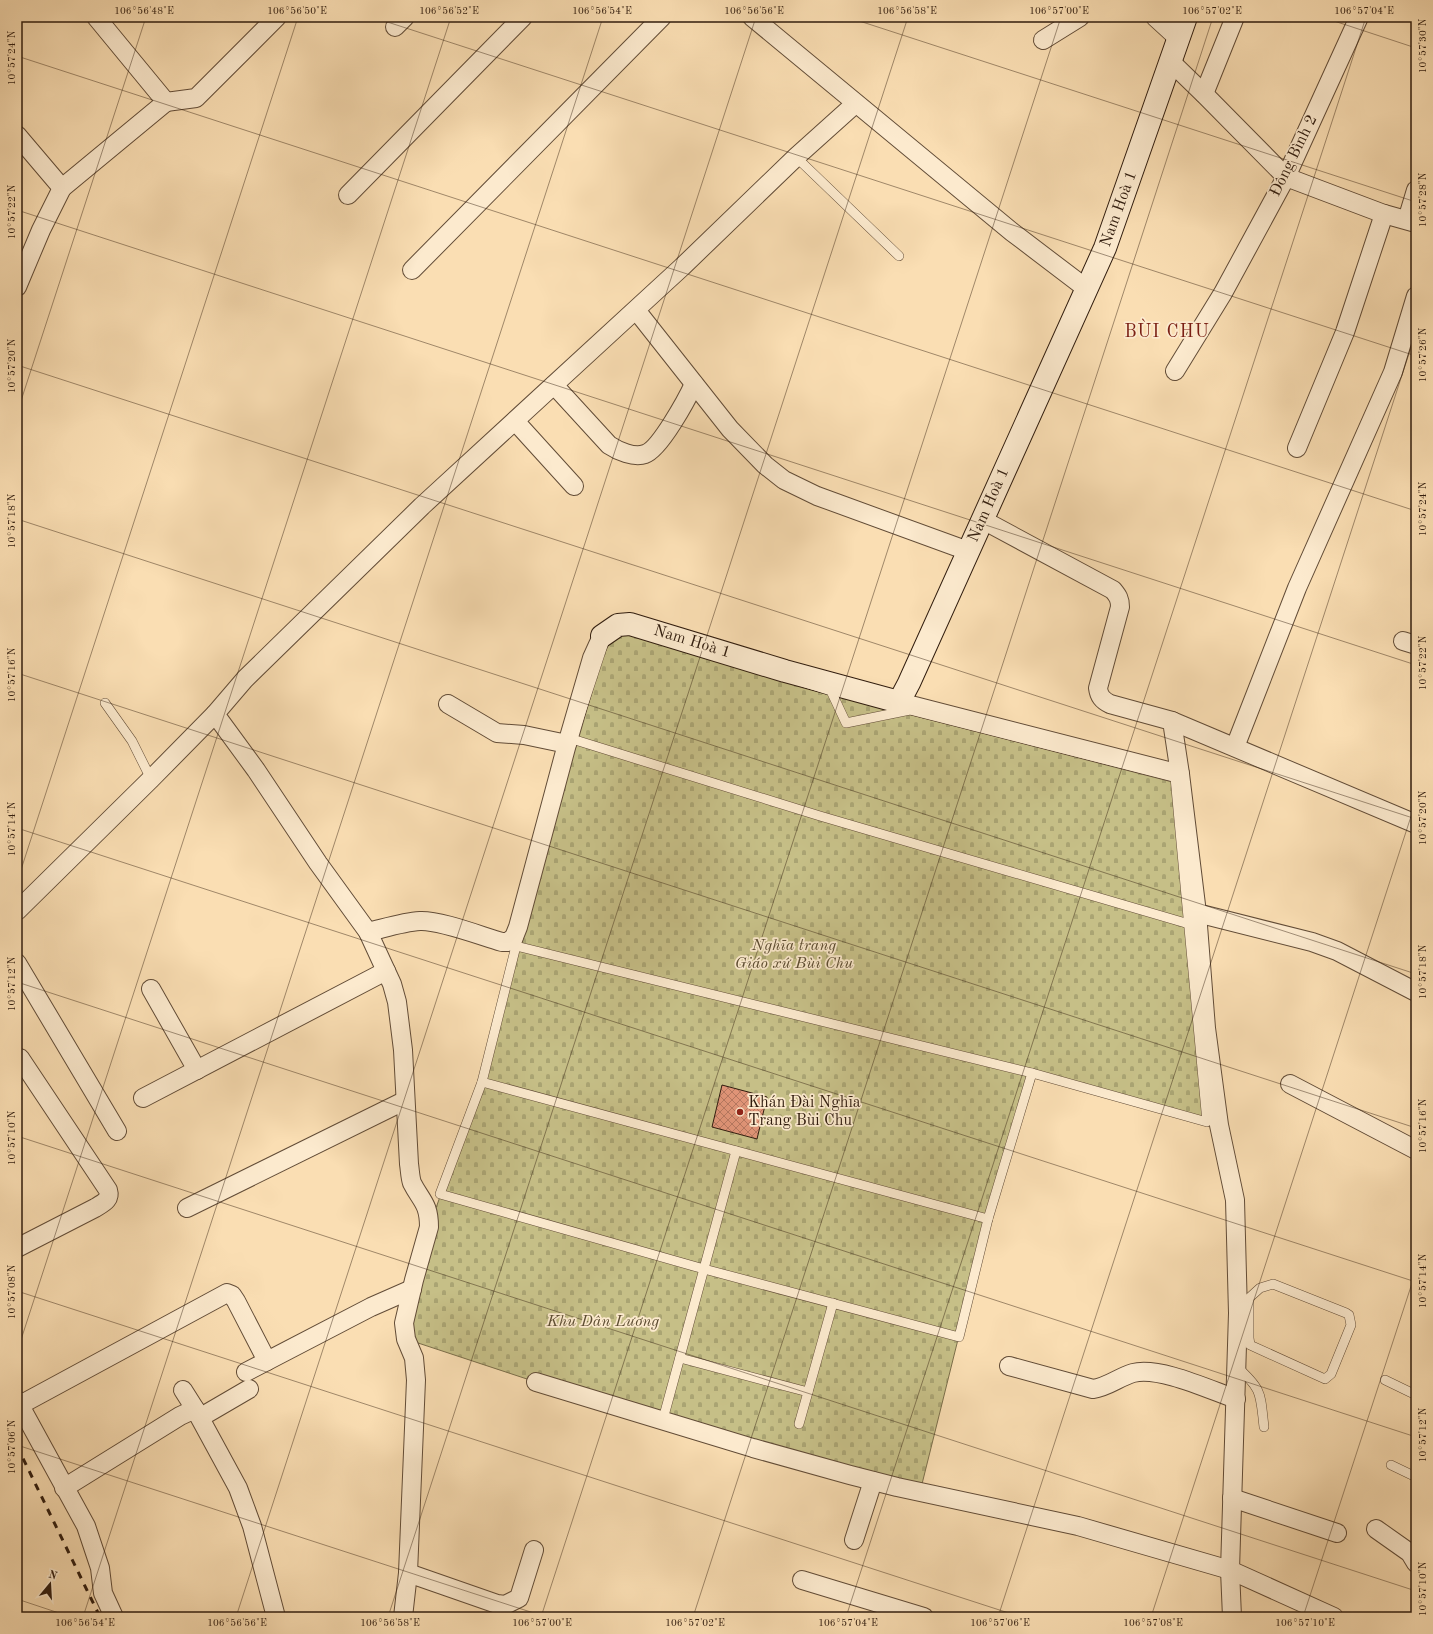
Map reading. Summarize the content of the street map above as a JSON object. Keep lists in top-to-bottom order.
{
  "streets": {
    "street": ["Đông Bình 2", "Nam Hoà 1"]
  },
  "districts": ["BÙI CHU"],
  "parks": ["Nghĩa trang Giáo xứ Bùi Chu", "Khu Dân Lương"],
  "places": ["Khán Đài Nghĩa Trang Bùi Chu"],
  "north": "top",
  "coordinates": [
    "106°56'48\"E",
    "106°56'50\"E",
    "106°56'52\"E",
    "106°56'54\"E",
    "106°56'56\"E",
    "106°56'58\"E",
    "106°57'00\"E",
    "106°57'02\"E",
    "106°57'04\"E",
    "10°57'30\"N",
    "10°57'24\"N",
    "10°57'28\"N",
    "10°57'22\"N",
    "10°57'26\"N",
    "10°57'20\"N",
    "10°57'18\"N",
    "10°57'16\"N",
    "10°57'14\"N",
    "10°57'12\"N",
    "10°57'10\"N",
    "10°57'08\"N",
    "10°57'06\"N",
    "106°57'06\"E",
    "106°57'08\"E",
    "106°57'10\"E"
  ]
}
